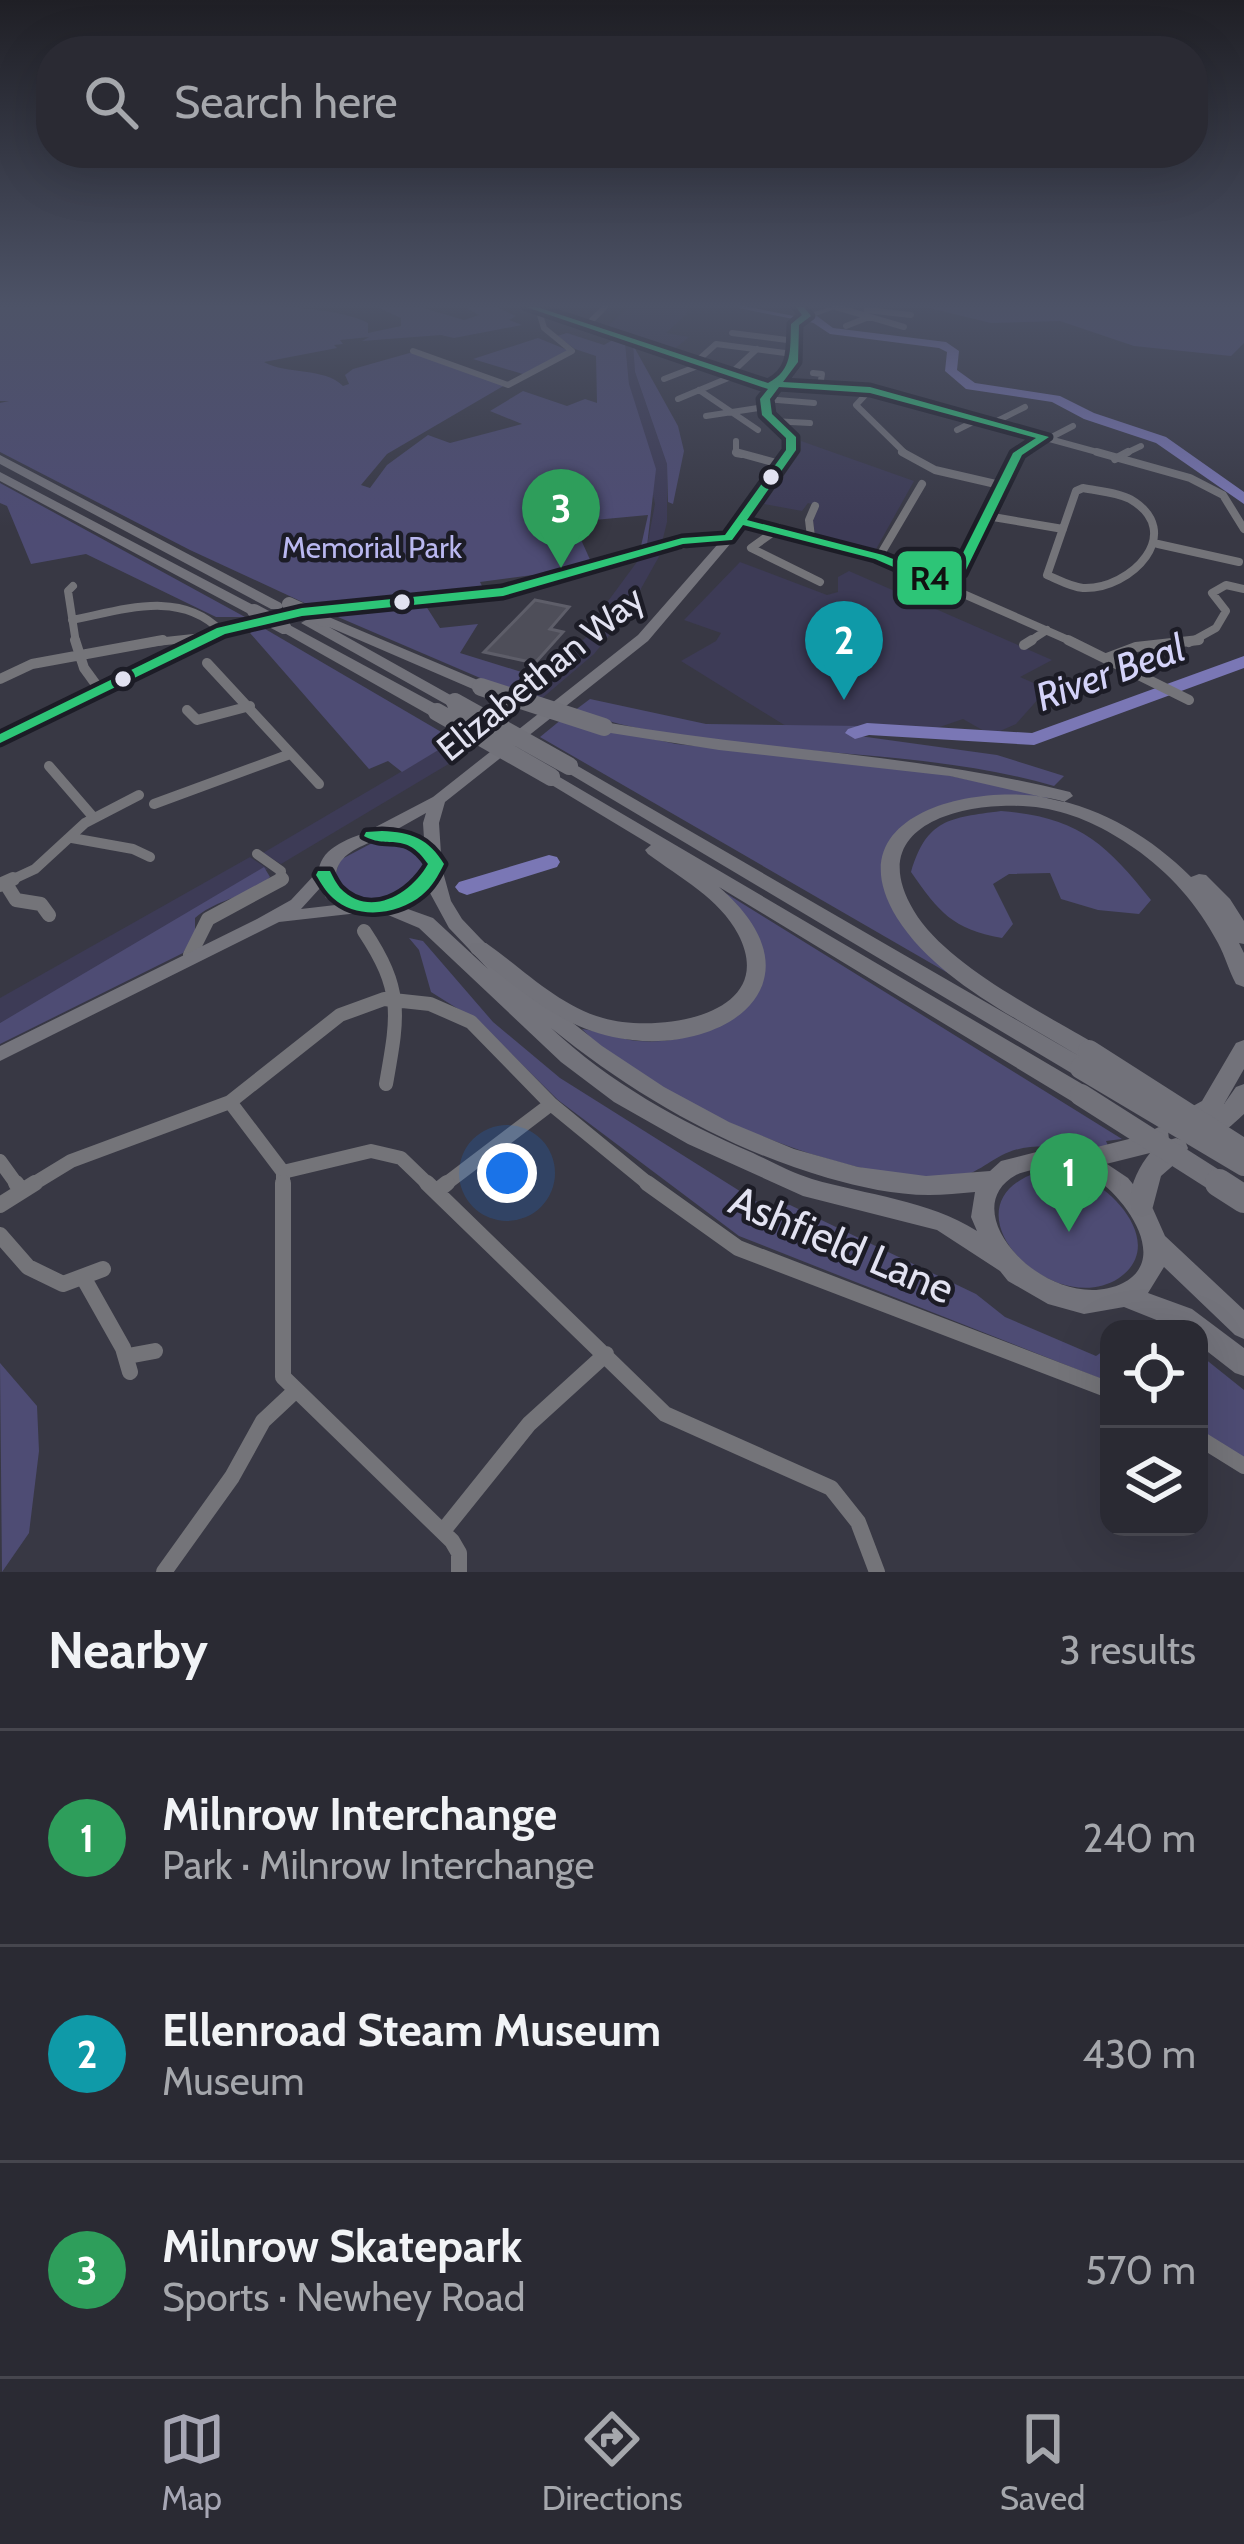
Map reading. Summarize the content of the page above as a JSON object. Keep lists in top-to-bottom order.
{
  "streets": {
    "main road": ["Elizabethan Way"],
    "street": ["Ashfield Lane"]
  },
  "water": ["River Beal"],
  "parks": ["Memorial Park"],
  "lines": ["transit line R4"],
  "page": {
    "search": "Search here",
    "pins": ["3", "2", "1"],
    "heading": ["Nearby", "3 results"],
    "list": [
      {
        "mark": "1",
        "name": "Milnrow Interchange",
        "note": "Park · Milnrow Interchange",
        "value": "240 m"
      },
      {
        "mark": "2",
        "name": "Ellenroad Steam Museum",
        "note": "Museum",
        "value": "430 m"
      },
      {
        "mark": "3",
        "name": "Milnrow Skatepark",
        "note": "Sports · Newhey Road",
        "value": "570 m"
      }
    ],
    "nav": ["Map", "Directions", "Saved"]
  }
}
